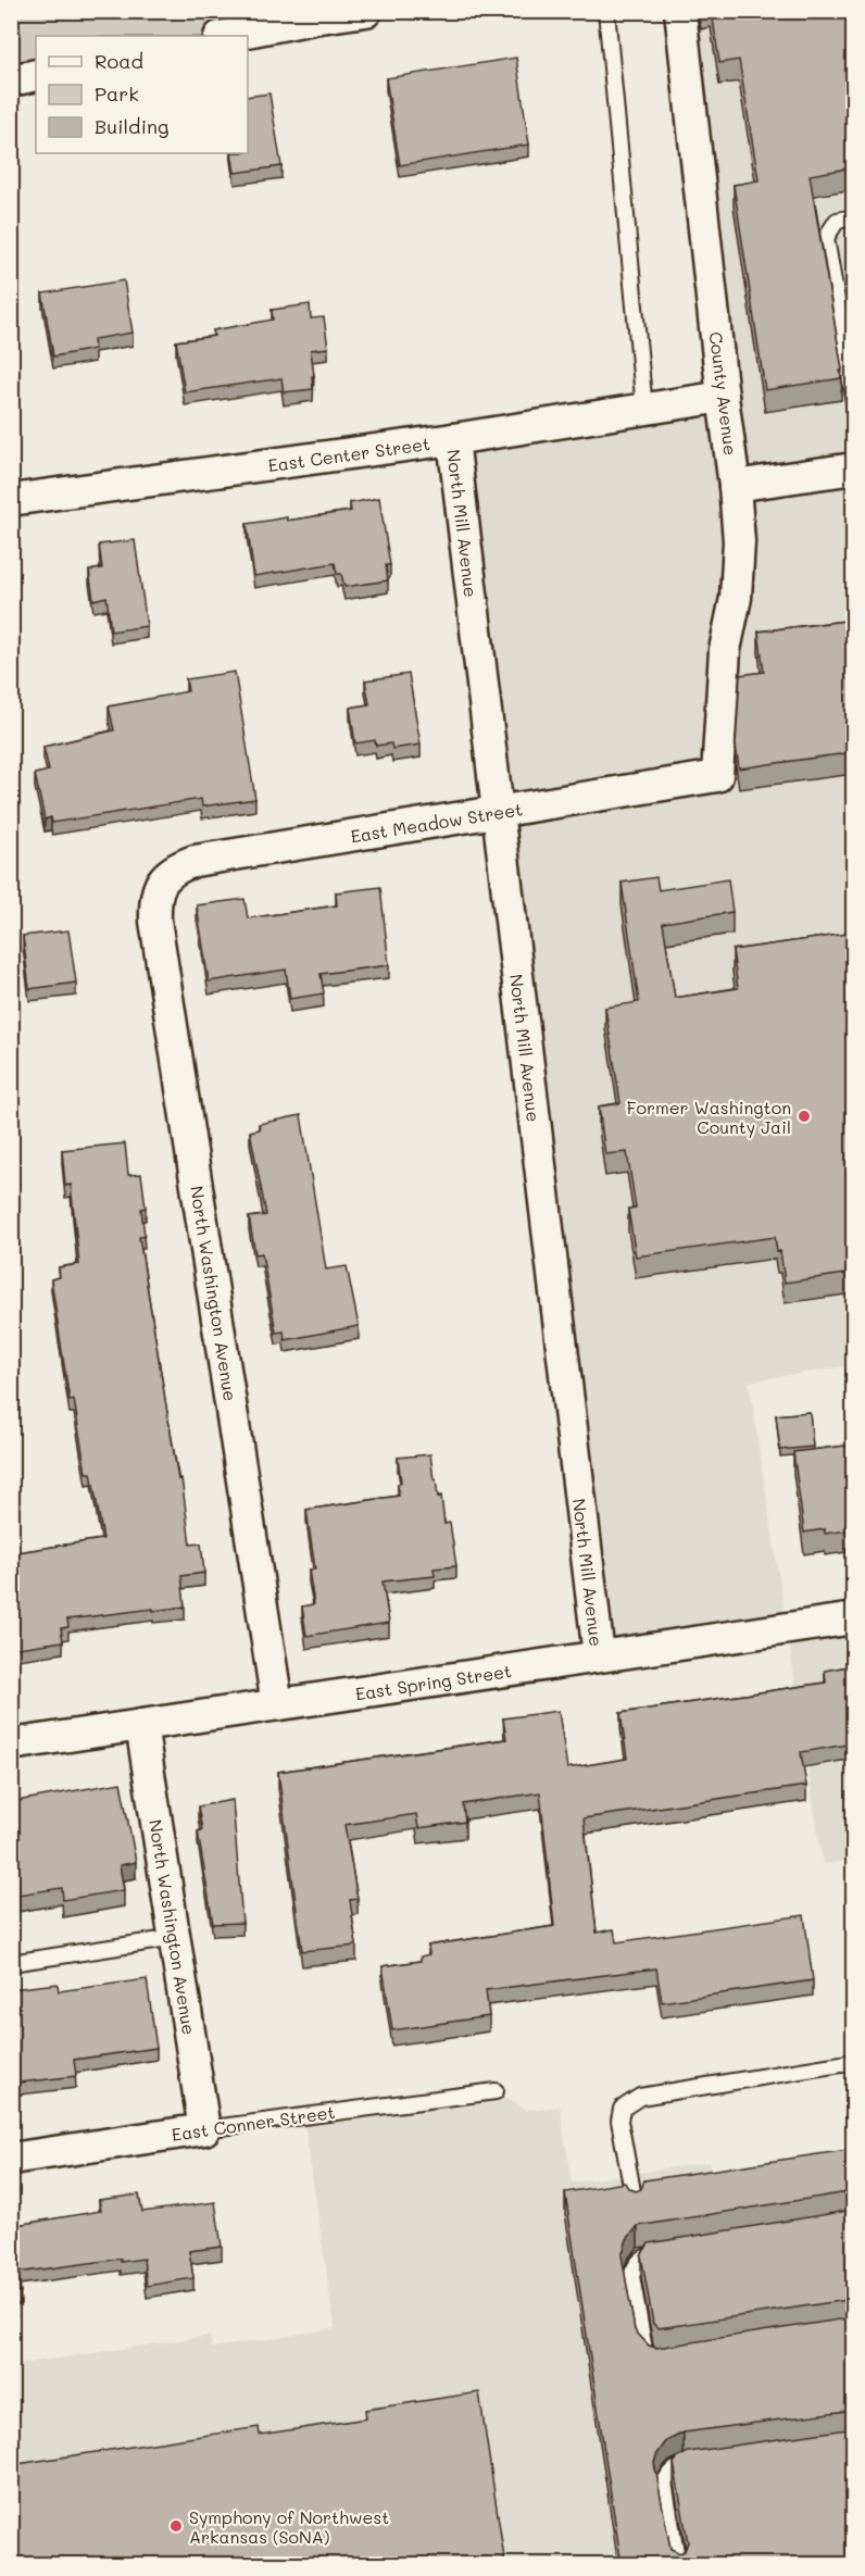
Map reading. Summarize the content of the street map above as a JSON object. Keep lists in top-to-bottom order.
{
  "streets": {
    "street": [
      "County Avenue",
      "East Center Street",
      "North Mill Avenue",
      "East Meadow Street",
      "North Washington Avenue",
      "East Spring Street",
      "East Conner Street"
    ]
  },
  "crossings": [
    ["County Avenue", "East Center Street"],
    ["County Avenue", "East Meadow Street"],
    ["East Center Street", "North Mill Avenue"],
    ["North Mill Avenue", "East Meadow Street"],
    ["North Mill Avenue", "East Spring Street"],
    ["East Meadow Street", "North Washington Avenue"],
    ["North Washington Avenue", "East Spring Street"],
    ["North Washington Avenue", "East Conner Street"]
  ],
  "places": ["Former Washington County Jail", "Symphony of Northwest Arkansas (SoNA)"],
  "legend": ["Road", "Park", "Building"]
}
